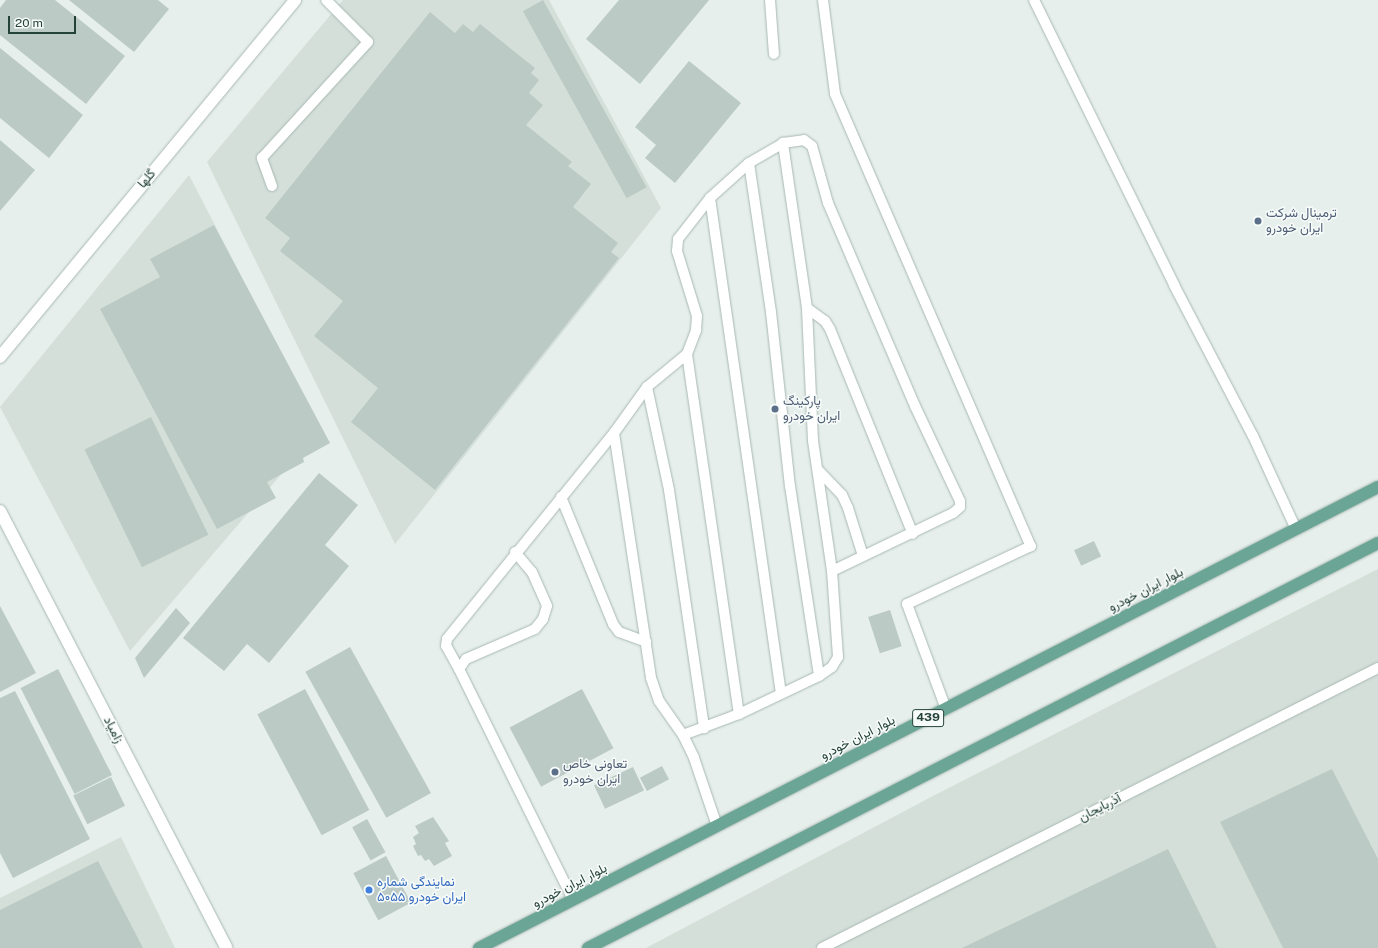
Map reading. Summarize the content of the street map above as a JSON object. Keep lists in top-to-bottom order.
{
  "streets": {
    "main road": ["بلوار ایران خودرو", "439"],
    "street": ["گلها", "زامیاد"],
    "lane": ["آذربایجان"]
  },
  "places": [
    "ترمینال شرکت ایران خودرو",
    "پارکینگ ایران خودرو",
    "تعاونی خاص ایران خودرو",
    "نمایندگی شماره ۵۰۵۵ ایران خودرو"
  ],
  "scale_bar": "20 m"
}
